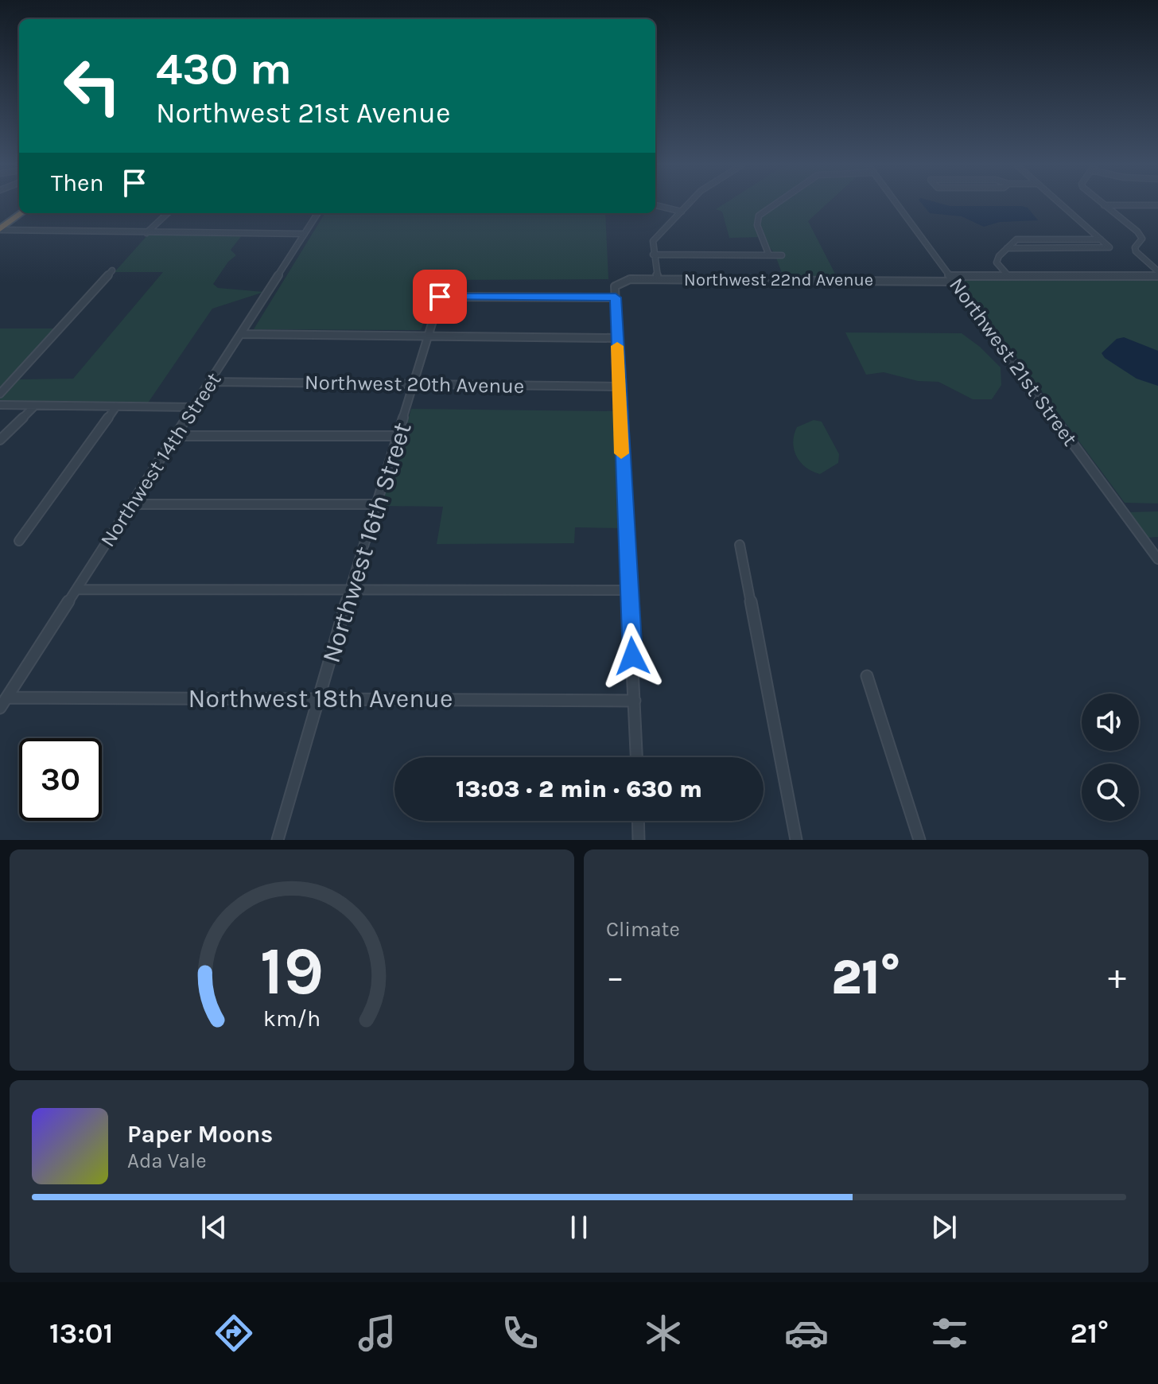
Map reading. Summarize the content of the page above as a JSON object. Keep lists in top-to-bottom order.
{
  "streets": {
    "street": [
      "Northwest 22nd Avenue",
      "Northwest 21st Street",
      "Northwest 20th Avenue",
      "Northwest 14th Street",
      "Northwest 16th Street",
      "Northwest 18th Avenue"
    ]
  },
  "crossings": [
    ["Northwest 22nd Avenue", "Northwest 21st Street"],
    ["Northwest 20th Avenue", "Northwest 14th Street"],
    ["Northwest 20th Avenue", "Northwest 16th Street"],
    ["Northwest 14th Street", "Northwest 18th Avenue"],
    ["Northwest 16th Street", "Northwest 18th Avenue"]
  ],
  "page": {
    "turn": ["430 m", "Northwest 21st Avenue"],
    "then": "Then",
    "limit": "30",
    "trip": "13:03 · 2 min · 630 m",
    "tile": "Climate",
    "heat": ["−", "21°", "+"],
    "song": ["Paper Moons", "Ada Vale"],
    "tabs": ["13:01", "21°"],
    "gauge": ["19", "km/h"]
  }
}
